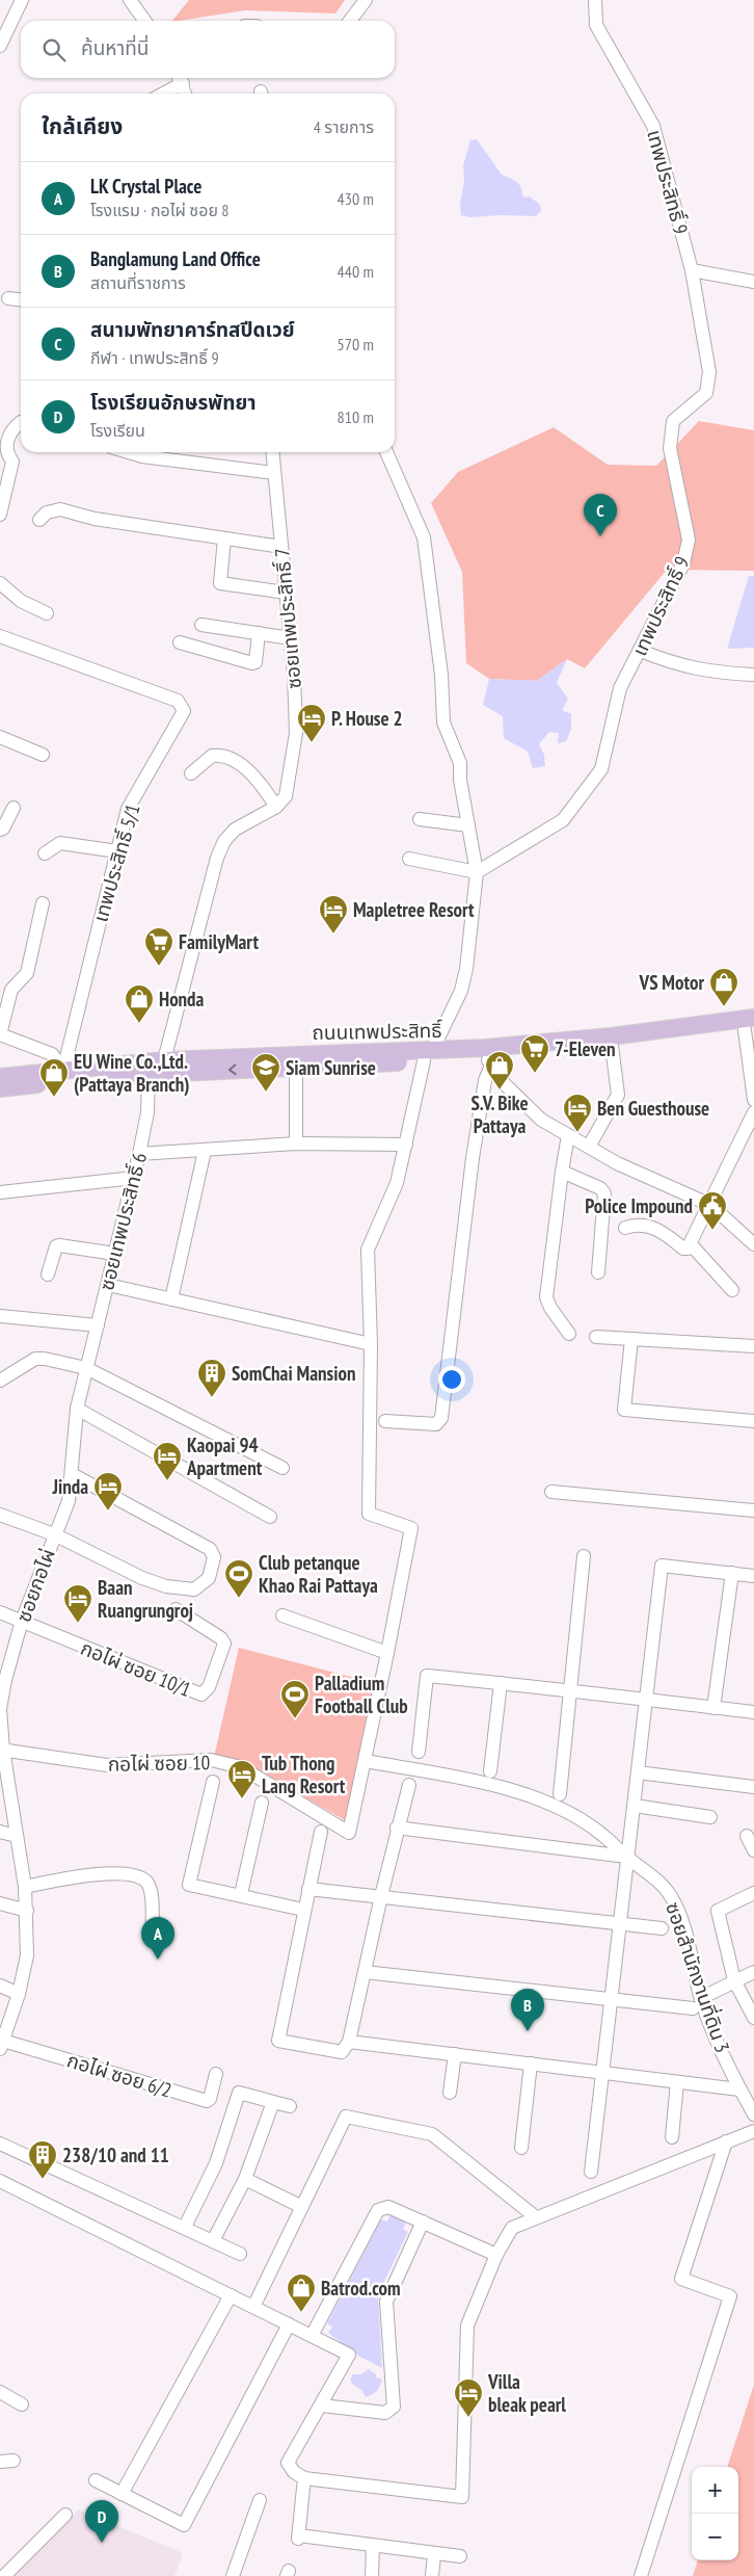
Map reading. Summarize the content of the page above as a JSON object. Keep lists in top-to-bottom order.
{
  "streets": {
    "main road": ["ถนนเทพประสิทธิ์"],
    "street": [
      "เทพประสิทธิ์ 9",
      "ซอยเทพประสิทธิ์ 7",
      "เทพประสิทธิ์ 5/1",
      "ซอยเทพประสิทธิ์ 6",
      "ซอยกอไผ่",
      "กอไผ่ ซอย 10/1",
      "กอไผ่ ซอย 10",
      "ซอยสำนักงานที่ดิน 3",
      "กอไผ่ ซอย 6/2"
    ]
  },
  "crossings": [
    ["เทพประสิทธิ์ 5/1", "ถนนเทพประสิทธิ์"],
    ["ถนนเทพประสิทธิ์", "ซอยเทพประสิทธิ์ 6"],
    ["ซอยเทพประสิทธิ์ 6", "ซอยกอไผ่"],
    ["ซอยกอไผ่", "กอไผ่ ซอย 10/1"],
    ["ซอยกอไผ่", "กอไผ่ ซอย 10"],
    ["ซอยกอไผ่", "กอไผ่ ซอย 6/2"],
    ["กอไผ่ ซอย 10", "ซอยสำนักงานที่ดิน 3"]
  ],
  "places": {
    "hotel": [
      "P. House 2",
      "Mapletree Resort",
      "Ben Guesthouse",
      "Kaopai 94 Apartment",
      "Jinda",
      "Baan Ruangrungroj",
      "Tub Thong Lang Resort",
      "Villa bleak pearl"
    ],
    "supermarket": ["FamilyMart", "7-Eleven"],
    "shop": [
      "VS Motor",
      "Honda",
      "S.V. Bike Pattaya",
      "EU Wine Co.,Ltd. (Pattaya Branch)",
      "Batrod.com"
    ],
    "school or university": ["Siam Sunrise"],
    "public building": ["Police Impound"],
    "building": ["SomChai Mansion", "238/10 and 11"],
    "sports": ["Club petanque Khao Rai Pattaya", "Palladium Football Club"]
  },
  "page": {
    "search": "ค้นหาที่นี่",
    "heading": ["ใกล้เคียง", "4 รายการ"],
    "list": [
      {
        "mark": "A",
        "name": "LK Crystal Place",
        "note": "โรงแรม · กอไผ่ ซอย 8",
        "value": "430 m"
      },
      {
        "mark": "B",
        "name": "Banglamung Land Office",
        "note": "สถานที่ราชการ",
        "value": "440 m"
      },
      {
        "mark": "C",
        "name": "สนามพัทยาคาร์ทสปีดเวย์",
        "note": "กีฬา · เทพประสิทธิ์ 9",
        "value": "570 m"
      },
      {
        "mark": "D",
        "name": "โรงเรียนอักษรพัทยา",
        "note": "โรงเรียน",
        "value": "810 m"
      }
    ],
    "pins": [
      "C",
      "A",
      "B",
      "D"
    ],
    "map_buttons": ["+", "−"]
  }
}
